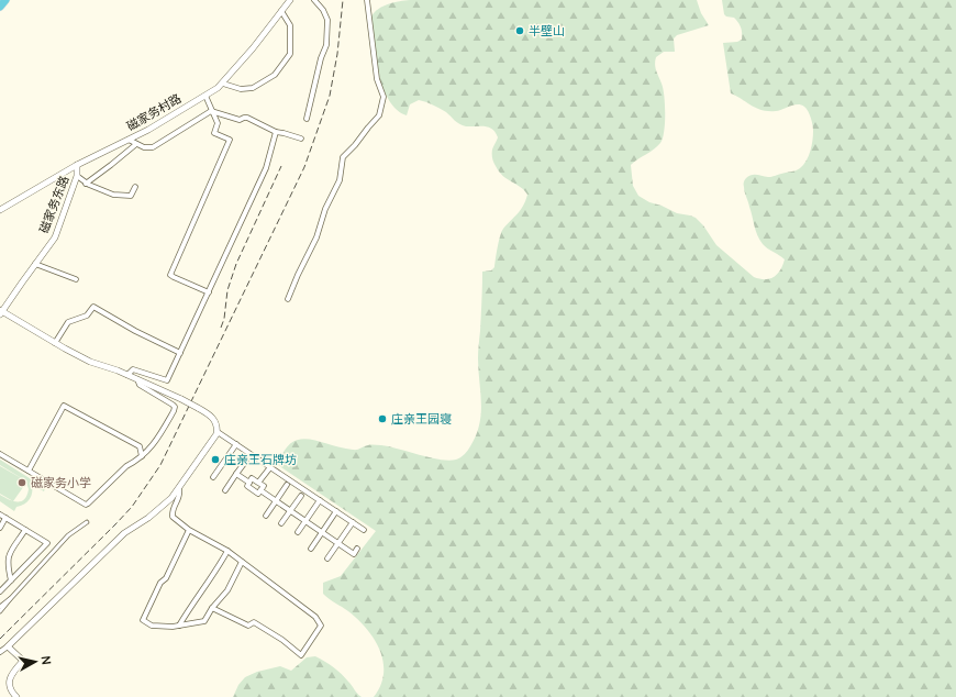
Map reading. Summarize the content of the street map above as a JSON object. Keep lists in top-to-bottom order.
{
  "streets": {
    "street": ["磁家务村路", "磁家务东路"]
  },
  "crossings": [
    ["磁家务村路", "磁家务东路"]
  ],
  "places": [
    "半壁山",
    "庄亲王园寝",
    "庄亲王石牌坊",
    "磁家务小学"
  ],
  "north": "right"
}
